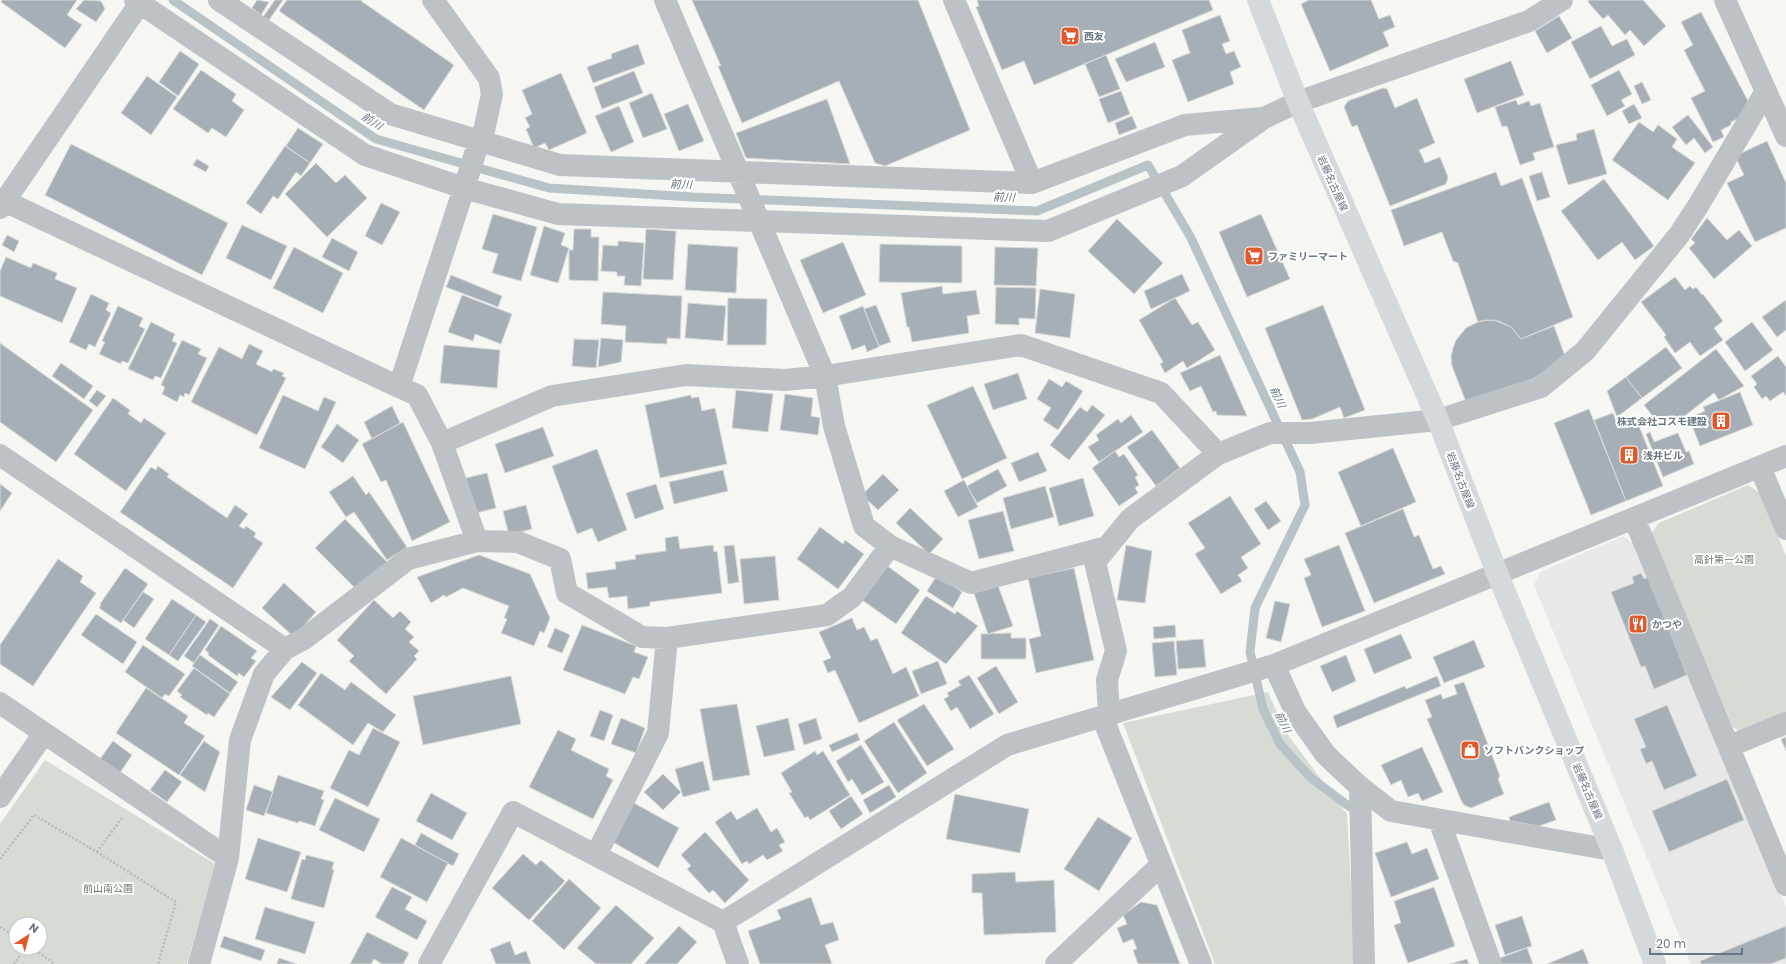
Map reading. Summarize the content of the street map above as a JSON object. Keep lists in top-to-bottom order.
{
  "streets": {
    "main road": ["岩藤名古屋線"]
  },
  "water": ["前川"],
  "parks": ["高針第一公園", "前山南公園"],
  "places": {
    "supermarket": ["西友", "ファミリーマート"],
    "building": ["株式会社コスモ建設", "浅井ビル"],
    "restaurant": ["かつや"],
    "shop": ["ソフトバンクショップ"]
  },
  "scale_bar": "20 m",
  "north": "top right"
}
